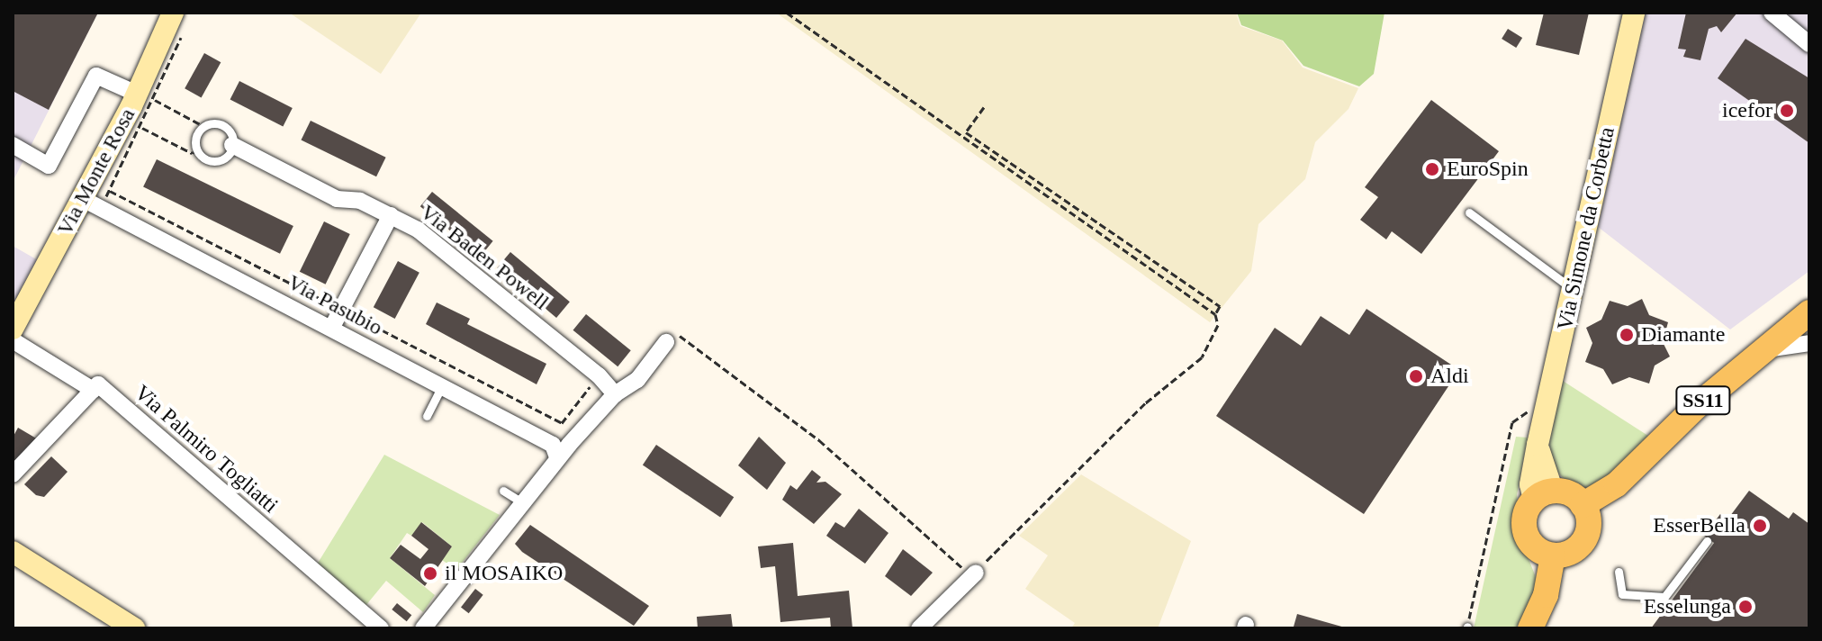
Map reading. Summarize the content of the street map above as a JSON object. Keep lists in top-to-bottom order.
{
  "streets": {
    "main road": ["SS11"],
    "street": [
      "Via Monte Rosa",
      "Via Simone da Corbetta",
      "Via Baden Powell",
      "Via Pasubio",
      "Via Palmiro Togliatti"
    ]
  },
  "crossings": [
    ["Via Monte Rosa", "Via Pasubio"],
    ["Via Simone da Corbetta", "SS11"]
  ],
  "places": [
    "icefor",
    "EuroSpin",
    "Diamante",
    "Aldi",
    "EsserBella",
    "il MOSAIKO",
    "Esselunga"
  ]
}
